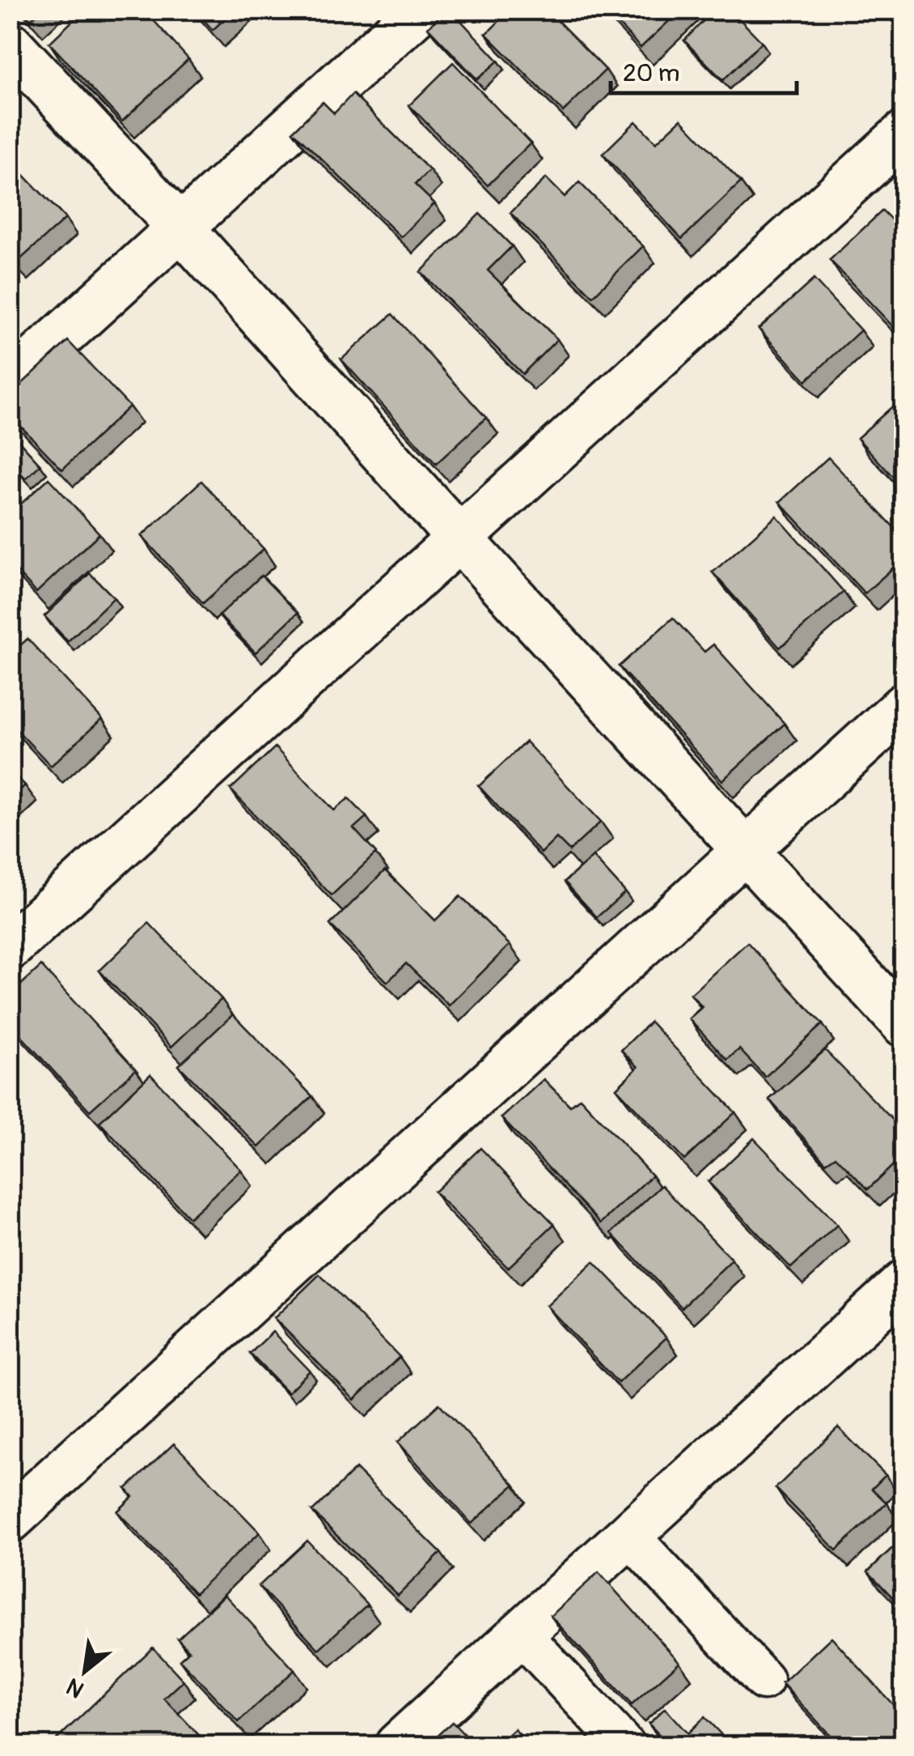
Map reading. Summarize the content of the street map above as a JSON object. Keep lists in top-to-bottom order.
{
  "scale_bar": "20 m",
  "north": "bottom left"
}
